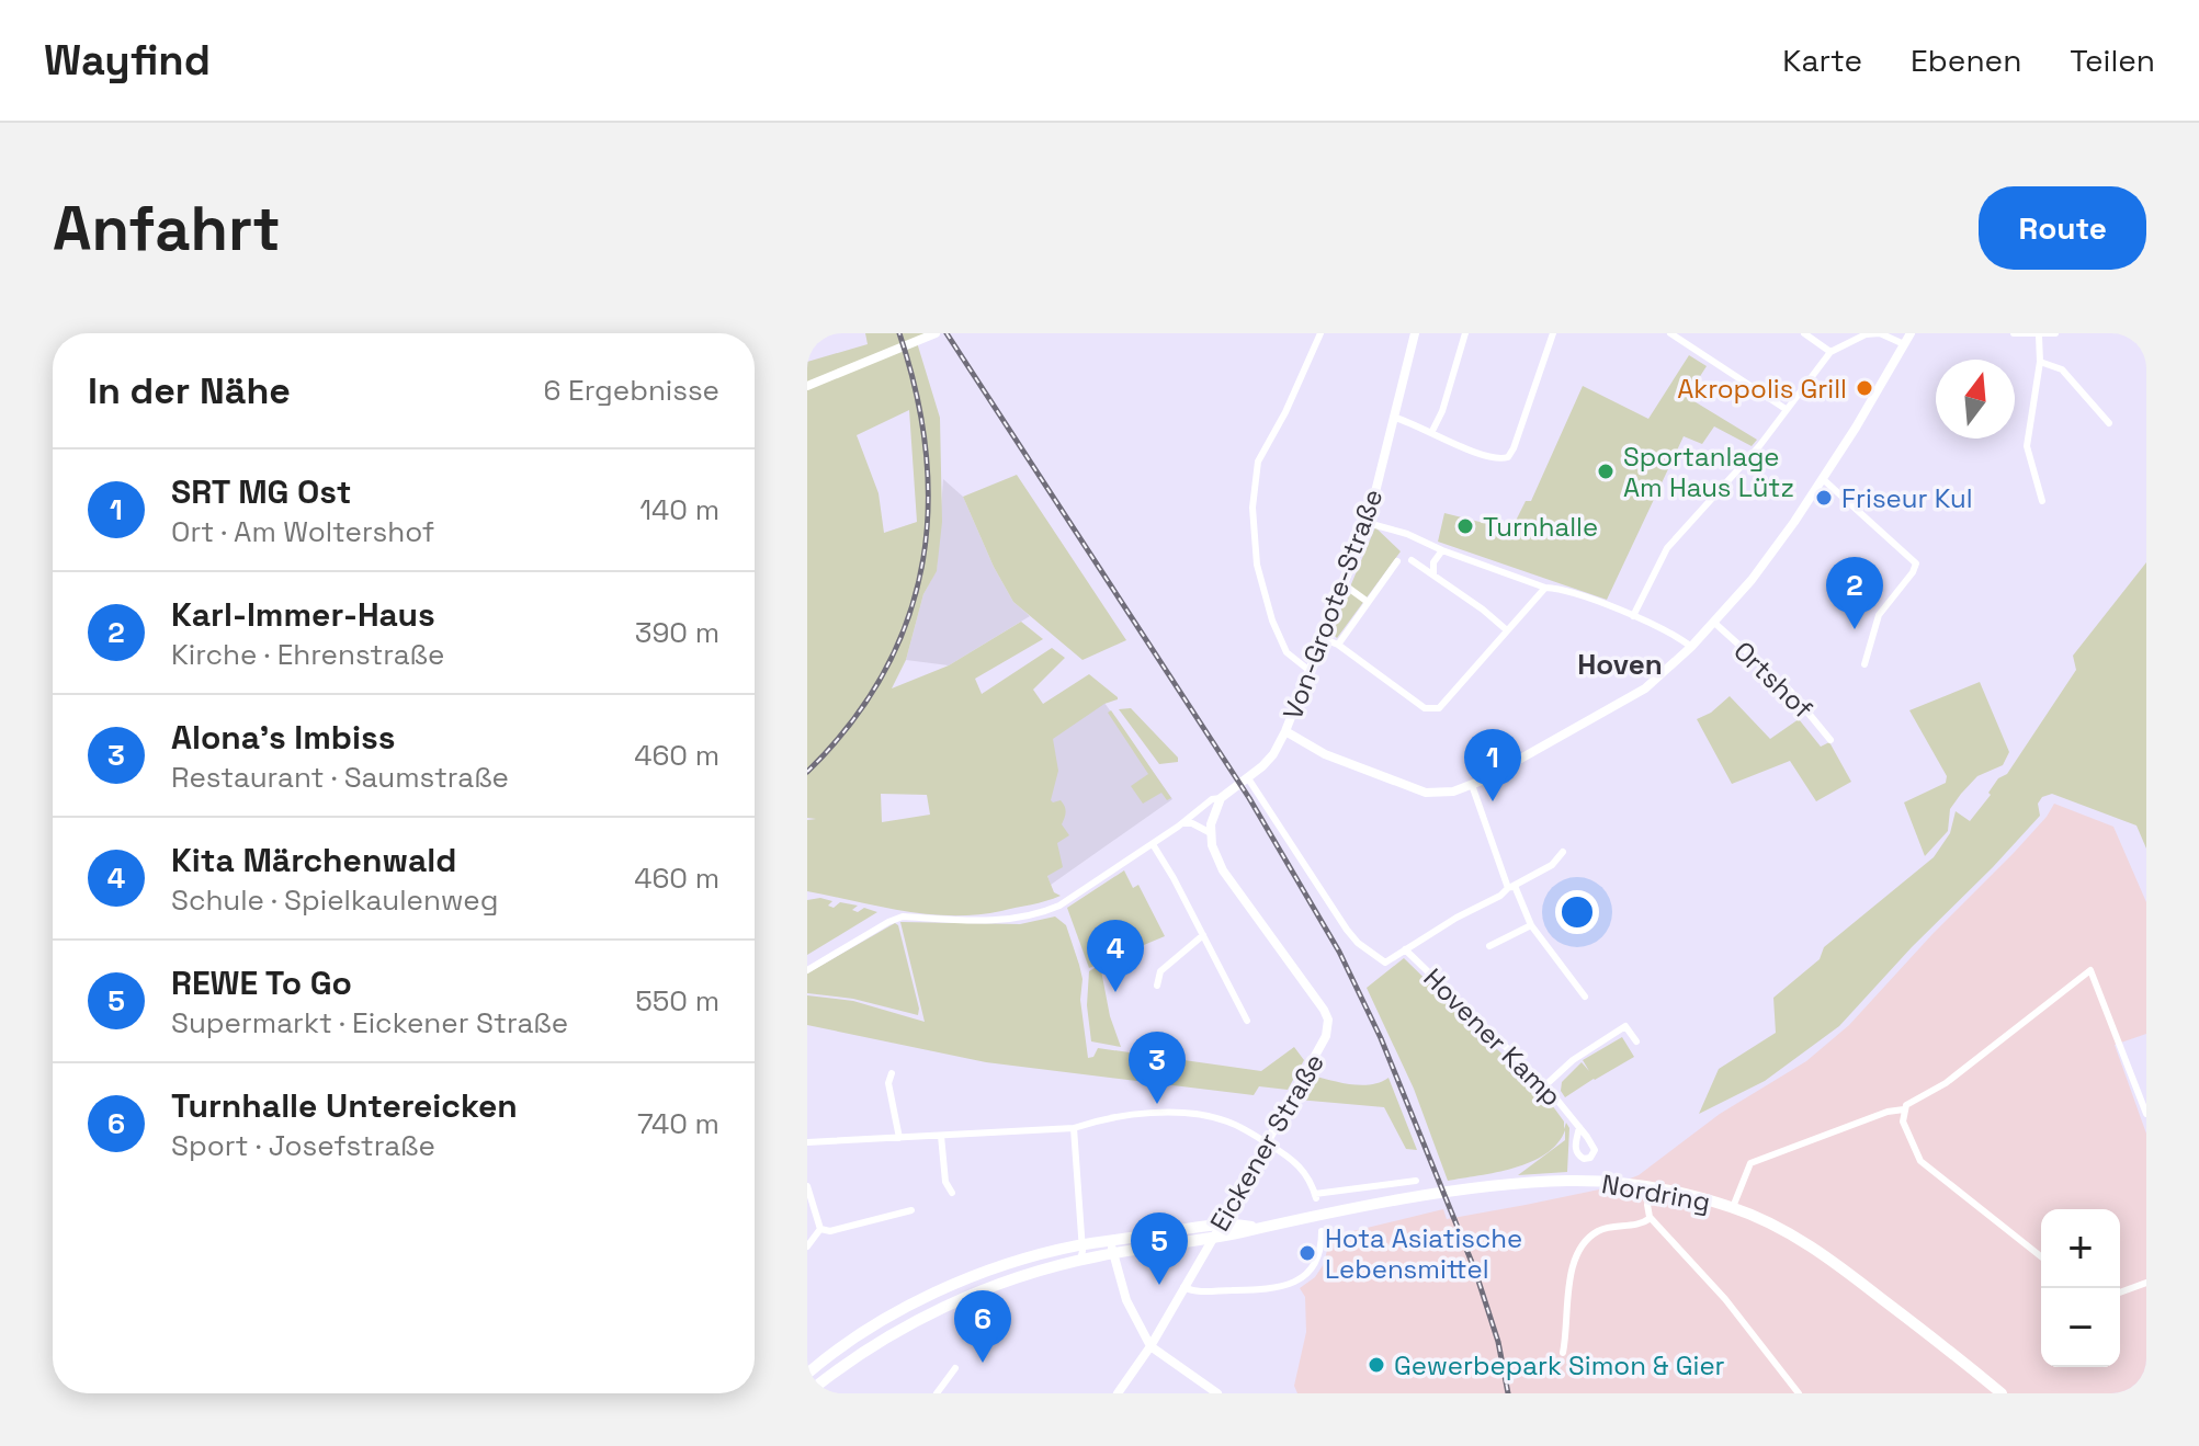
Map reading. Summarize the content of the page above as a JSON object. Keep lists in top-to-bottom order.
{
  "streets": {
    "main road": ["Nordring"],
    "street": [
      "Von-Groote-Straße",
      "Ortshof",
      "Hovener Kamp",
      "Eickener Straße"
    ]
  },
  "crossings": [
    ["Eickener Straße", "Nordring"]
  ],
  "districts": ["Hoven"],
  "places": [
    "Akropolis Grill",
    "Sportanlage Am Haus Lütz",
    "Friseur Kul",
    "Turnhalle",
    "Hota Asiatische Lebensmittel",
    "Gewerbepark Simon & Gier"
  ],
  "north": "top",
  "page": {
    "header": "Wayfind",
    "nav": ["Karte", "Ebenen", "Teilen"],
    "buttons": "Route",
    "title": "Anfahrt",
    "heading": ["In der Nähe", "6 Ergebnisse"],
    "list": [
      {
        "mark": "1",
        "name": "SRT MG Ost",
        "note": "Ort · Am Woltershof",
        "value": "140 m"
      },
      {
        "mark": "2",
        "name": "Karl-Immer-Haus",
        "note": "Kirche · Ehrenstraße",
        "value": "390 m"
      },
      {
        "mark": "3",
        "name": "Alona's Imbiss",
        "note": "Restaurant · Saumstraße",
        "value": "460 m"
      },
      {
        "mark": "4",
        "name": "Kita Märchenwald",
        "note": "Schule · Spielkaulenweg",
        "value": "460 m"
      },
      {
        "mark": "5",
        "name": "REWE To Go",
        "note": "Supermarkt · Eickener Straße",
        "value": "550 m"
      },
      {
        "mark": "6",
        "name": "Turnhalle Untereicken",
        "note": "Sport · Josefstraße",
        "value": "740 m"
      }
    ],
    "pins": [
      "2",
      "1",
      "4",
      "3",
      "5",
      "6"
    ],
    "map_buttons": ["+", "−"]
  }
}
